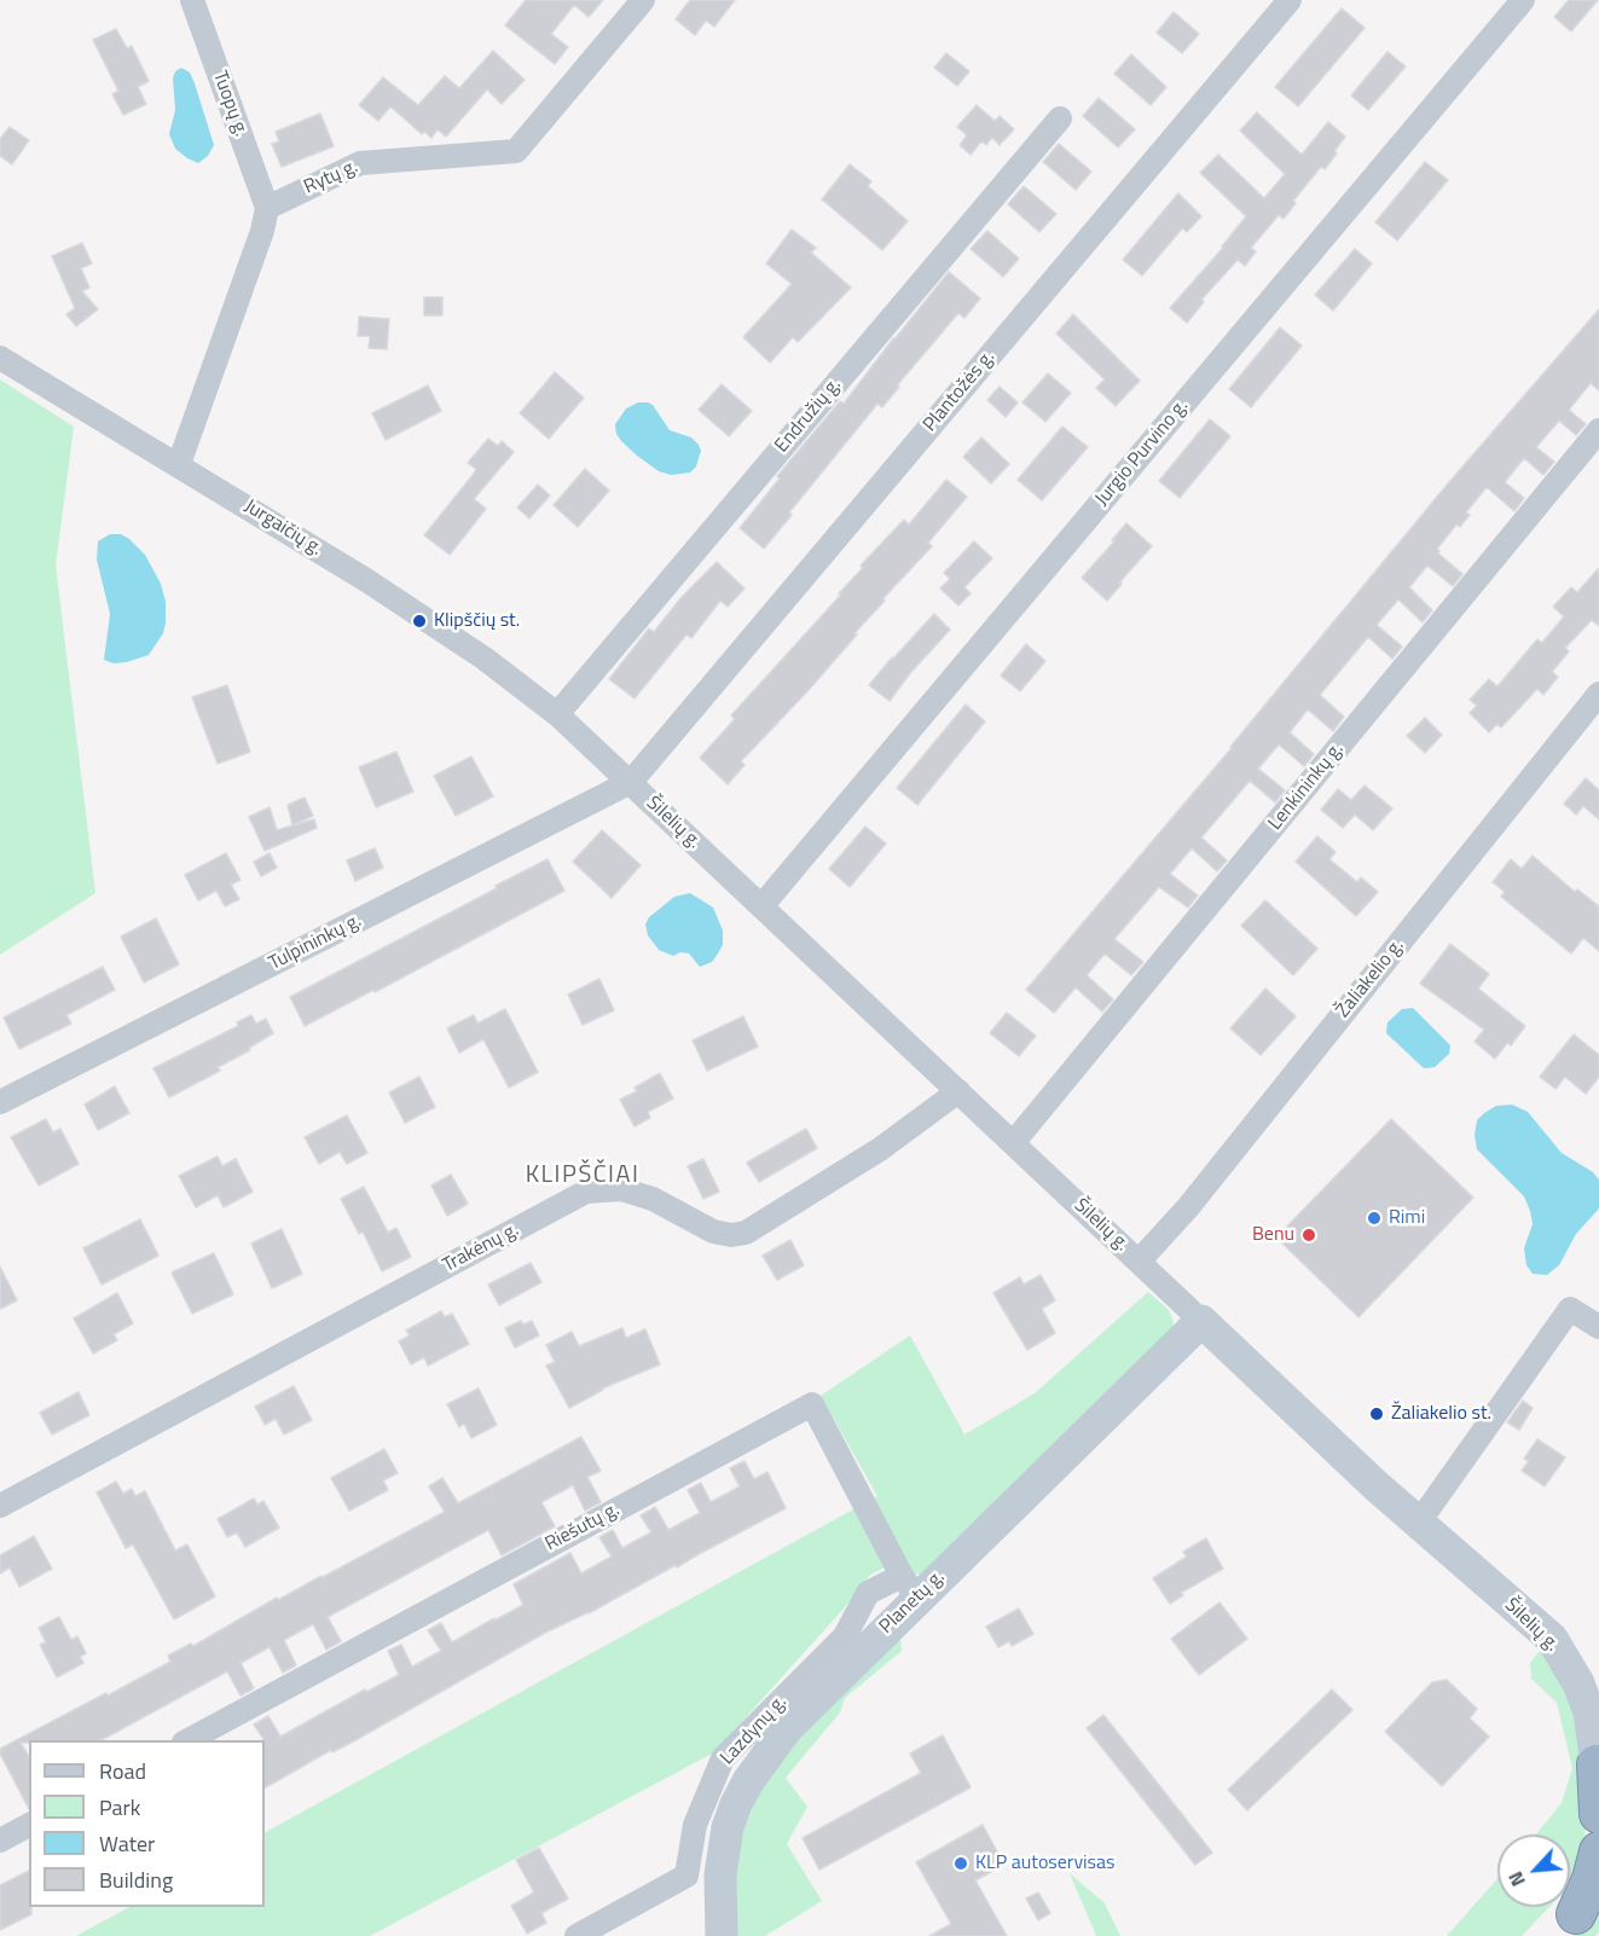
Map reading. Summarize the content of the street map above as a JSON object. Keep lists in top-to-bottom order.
{
  "streets": {
    "main road": ["Šilelių g.", "Planetų g."],
    "street": [
      "Tuopų g.",
      "Rytų g.",
      "Plantožės g.",
      "Endružių g.",
      "Jurgio Purvino g.",
      "Jurgaičių g.",
      "Lenkininkų g.",
      "Tulpininkų g.",
      "Žaliakelio g.",
      "Trakėnų g.",
      "Riešutų g.",
      "Lazdynų g."
    ]
  },
  "crossings": [
    ["Tuopų g.", "Rytų g."],
    ["Plantožės g.", "Šilelių g."],
    ["Plantožės g.", "Tulpininkų g."],
    ["Endružių g.", "Jurgaičių g."],
    ["Endružių g.", "Šilelių g."],
    ["Jurgio Purvino g.", "Šilelių g."],
    ["Jurgaičių g.", "Šilelių g."],
    ["Lenkininkų g.", "Šilelių g."],
    ["Šilelių g.", "Tulpininkų g."],
    ["Šilelių g.", "Žaliakelio g."],
    ["Šilelių g.", "Trakėnų g."],
    ["Šilelių g.", "Planetų g."],
    ["Riešutų g.", "Planetų g."],
    ["Riešutų g.", "Lazdynų g."],
    ["Planetų g.", "Lazdynų g."]
  ],
  "districts": ["KLIPŠČIAI"],
  "places": [
    "Klipščių st.",
    "Rimi",
    "Benu",
    "Žaliakelio st.",
    "KLP autoservisas"
  ],
  "legend": [
    "Road",
    "Park",
    "Water",
    "Building"
  ],
  "north": "bottom left"
}
